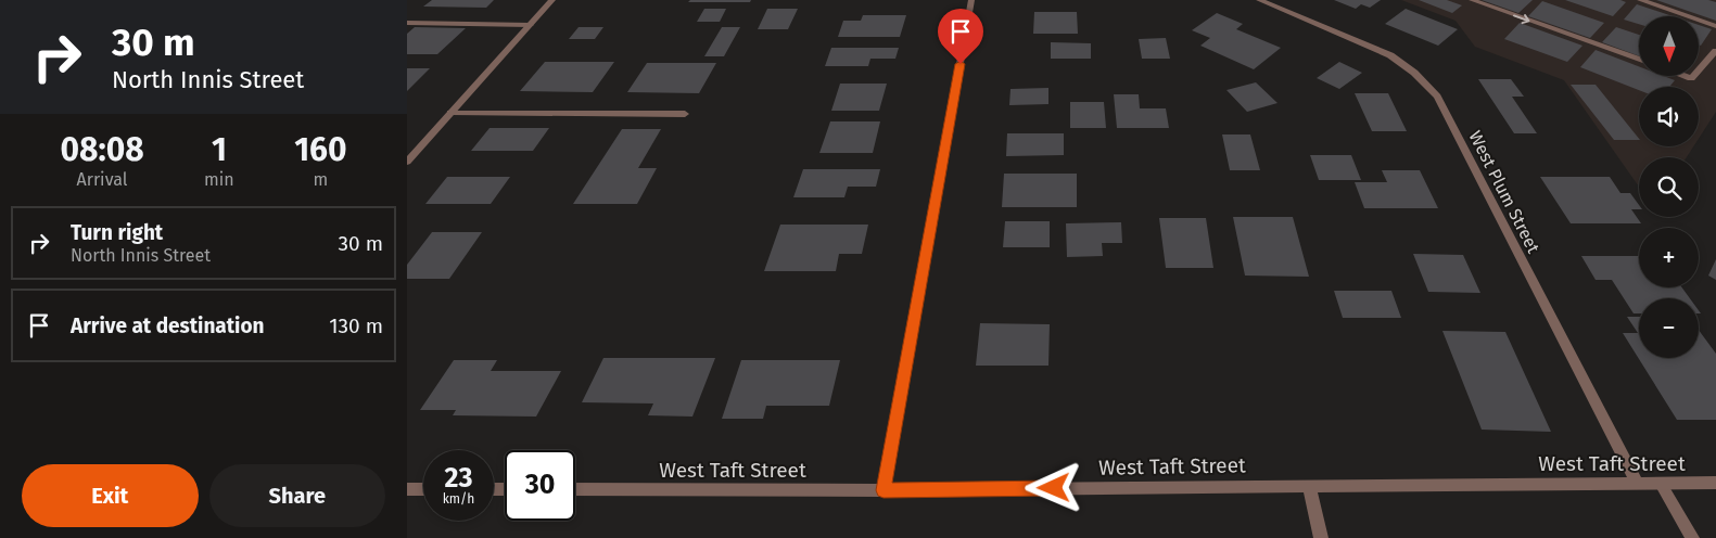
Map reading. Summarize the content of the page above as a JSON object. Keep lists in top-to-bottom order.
{
  "streets": {
    "street": ["West Plum Street", "West Taft Street"]
  },
  "crossings": [
    ["West Plum Street", "West Taft Street"]
  ],
  "north": "bottom",
  "page": {
    "turn": ["30 m", "North Innis Street"],
    "map_buttons": ["+", "−"],
    "eta": [
      "08:08",
      "Arrival",
      "1",
      "min",
      "160",
      "m"
    ],
    "list": [
      {
        "name": "Turn right",
        "note": "North Innis Street",
        "value": "30 m"
      },
      {
        "name": "Arrive at destination",
        "value": "130 m"
      }
    ],
    "speed": "23 km/h",
    "limit": "30",
    "buttons": ["Exit", "Share"]
  }
}
